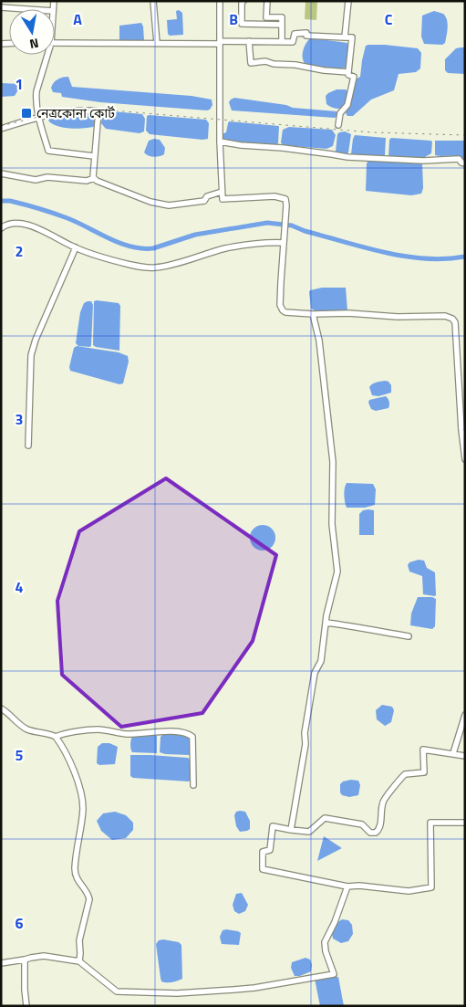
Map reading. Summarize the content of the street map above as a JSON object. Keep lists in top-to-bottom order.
{
  "places": {
    "transit": ["নেত্রকোনা কোর্ট"]
  },
  "north": "bottom",
  "grid": {
    "columns": ["A", "B", "C"],
    "rows": [
      "1",
      "2",
      "3",
      "4",
      "5",
      "6"
    ]
  }
}
